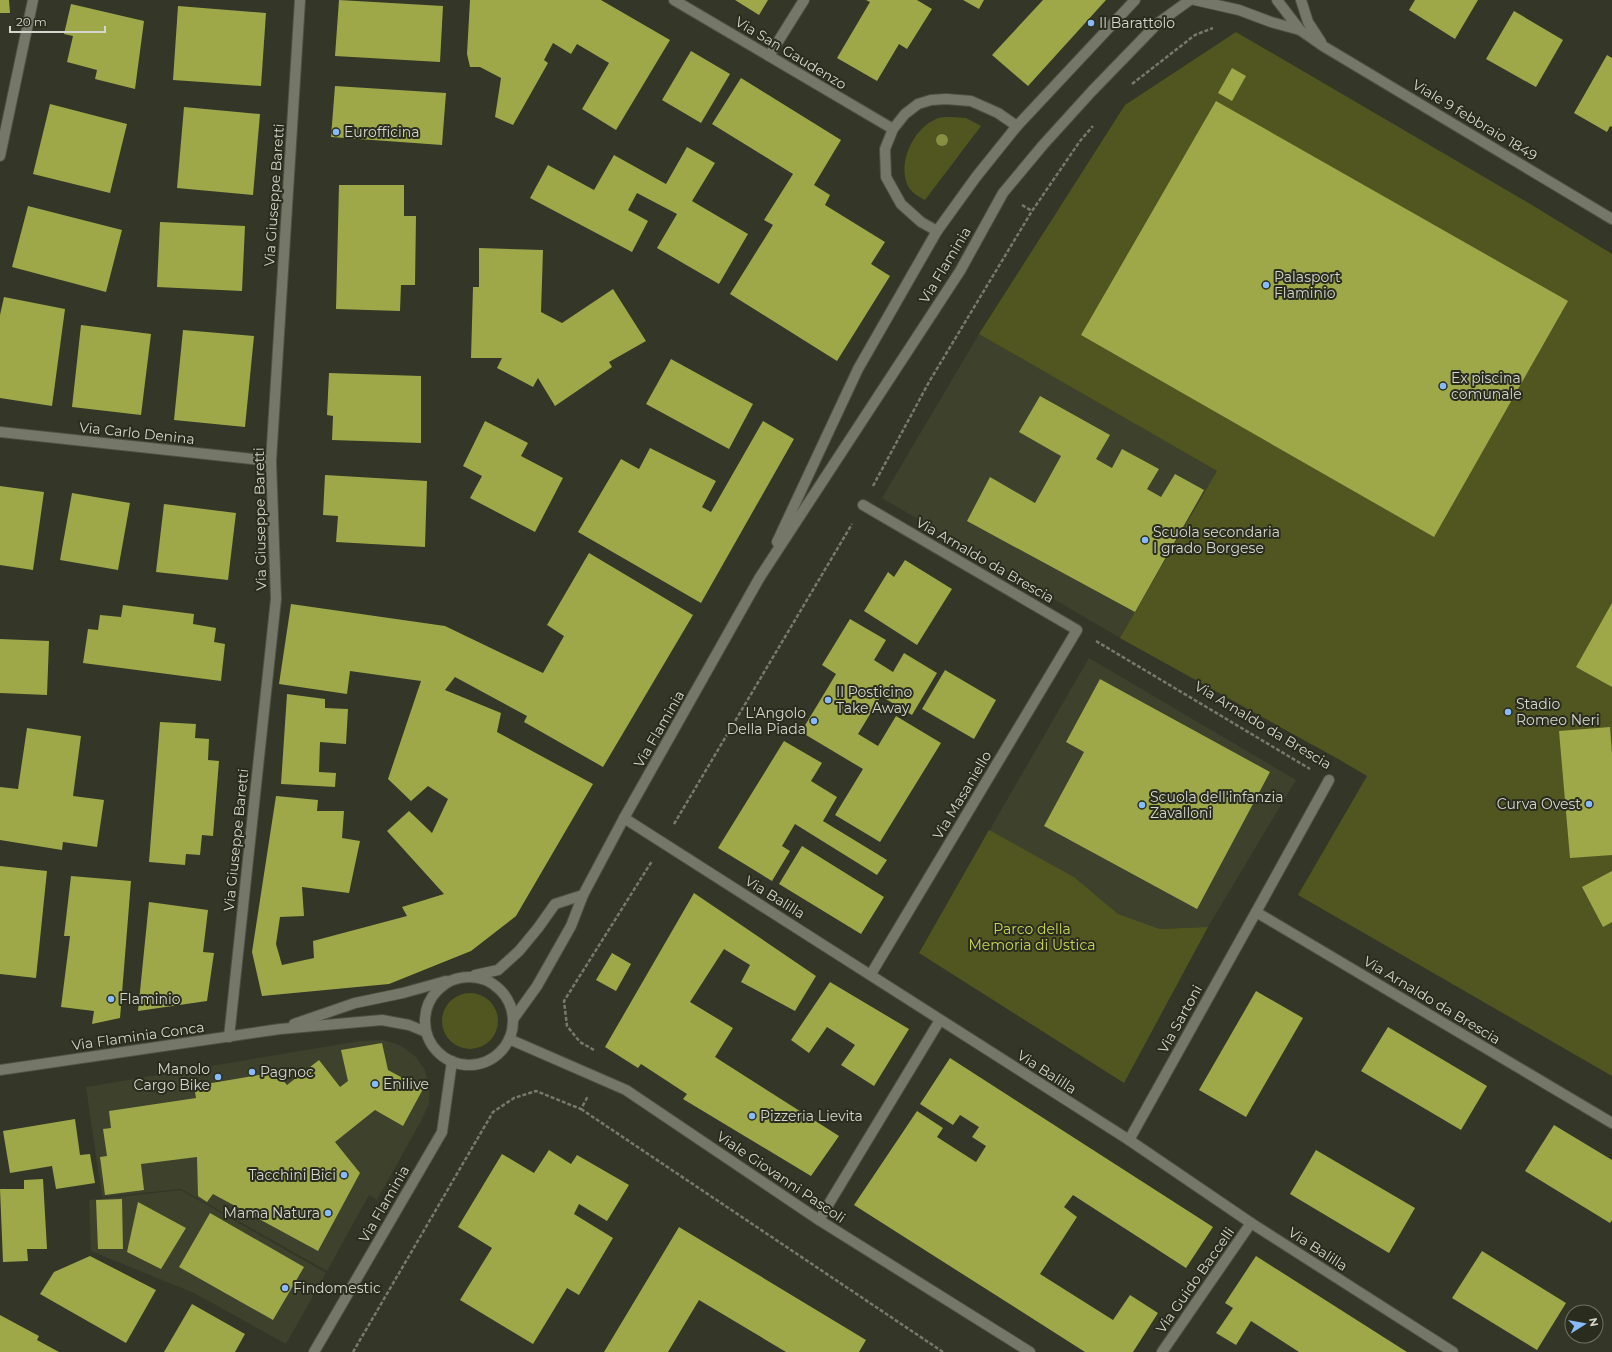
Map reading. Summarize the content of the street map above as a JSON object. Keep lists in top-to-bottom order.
{
  "streets": {
    "street": [
      "Via San Gaudenzo",
      "Viale 9 febbraio 1849",
      "Via Giuseppe Baretti",
      "Via Flaminia",
      "Via Carlo Denina",
      "Via Arnaldo da Brescia",
      "Via Masaniello",
      "Via Balilla",
      "Via Sartoni",
      "Via Flaminia Conca",
      "Viale Giovanni Pascoli",
      "Via Guido Baccelli"
    ]
  },
  "crossings": [
    ["Via Giuseppe Baretti", "Via Carlo Denina"],
    ["Via Giuseppe Baretti", "Via Flaminia Conca"],
    ["Via Flaminia", "Via Balilla"],
    ["Via Flaminia", "Via Flaminia Conca"],
    ["Via Flaminia", "Viale Giovanni Pascoli"],
    ["Via Arnaldo da Brescia", "Via Masaniello"],
    ["Via Arnaldo da Brescia", "Via Sartoni"],
    ["Via Masaniello", "Via Balilla"],
    ["Via Balilla", "Via Sartoni"],
    ["Via Balilla", "Via Guido Baccelli"],
    ["Via Flaminia Conca", "Viale Giovanni Pascoli"]
  ],
  "parks": ["Parco della Memoria di Ustica"],
  "places": [
    "Il Barattolo",
    "Eurofficina",
    "Palasport Flaminio",
    "Ex piscina comunale",
    "Scuola secondaria I grado Borgese",
    "Il Posticino Take Away",
    "Stadio Romeo Neri",
    "L'Angolo Della Piada",
    "Curva Ovest",
    "Scuola dell'infanzia Zavalloni",
    "Flaminio",
    "Pagnoc",
    "Manolo Cargo Bike",
    "Enilive",
    "Pizzeria Lievita",
    "Tacchini Bici",
    "Mama Natura",
    "Findomestic"
  ],
  "scale_bar": "20 m",
  "north": "right"
}
